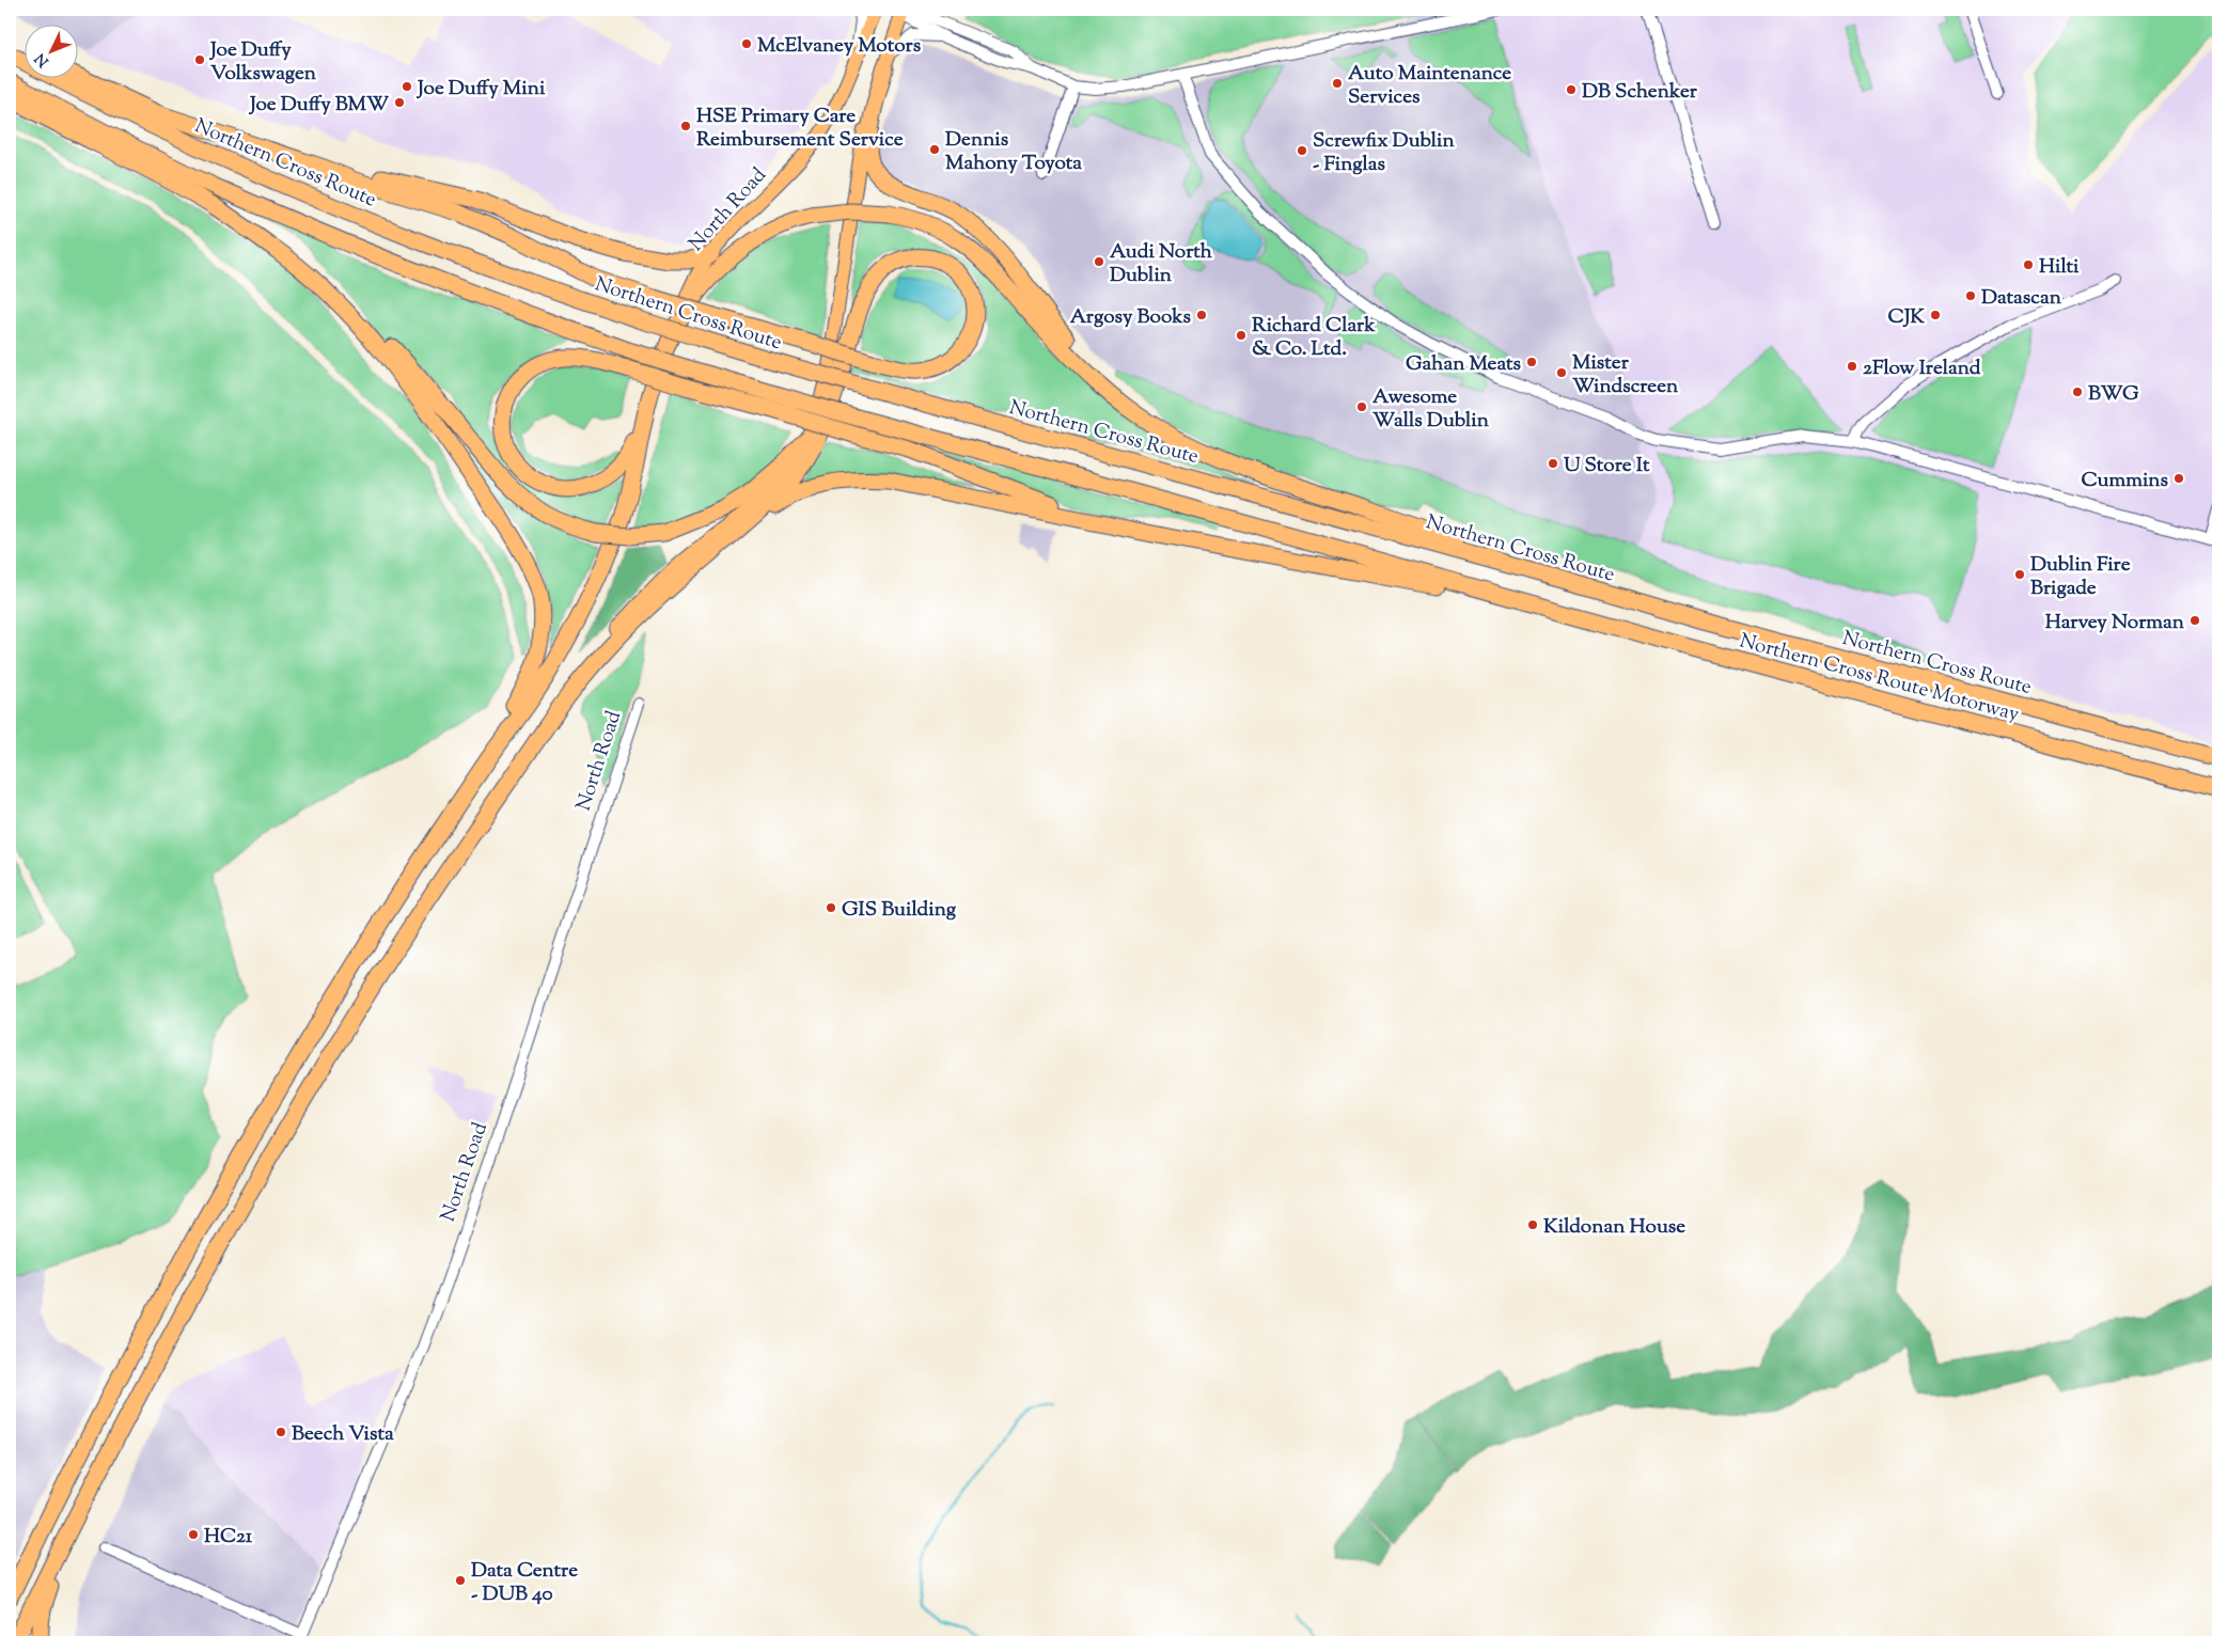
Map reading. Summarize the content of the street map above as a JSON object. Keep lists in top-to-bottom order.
{
  "streets": {
    "highway": ["Northern Cross Route", "North Road", "Northern Cross Route Motorway"]
  },
  "places": [
    "McElvaney Motors",
    "Joe Duffy Volkswagen",
    "Auto Maintenance Services",
    "Joe Duffy Mini",
    "DB Schenker",
    "Joe Duffy BMW",
    "HSE Primary Care Reimbursement Service",
    "Dennis Mahony Toyota",
    "Screwfix Dublin - Finglas",
    "Audi North Dublin",
    "Hilti",
    "Datascan",
    "Argosy Books",
    "CJK",
    "Richard Clark & Co. Ltd.",
    "Gahan Meats",
    "2Flow Ireland",
    "Mister Windscreen",
    "BWG",
    "Awesome Walls Dublin",
    "U Store It",
    "Cummins",
    "Dublin Fire Brigade",
    "Harvey Norman",
    "GIS Building",
    "Kildonan House",
    "Beech Vista",
    "HC21",
    "Data Centre - DUB 40"
  ],
  "north": "bottom left"
}
